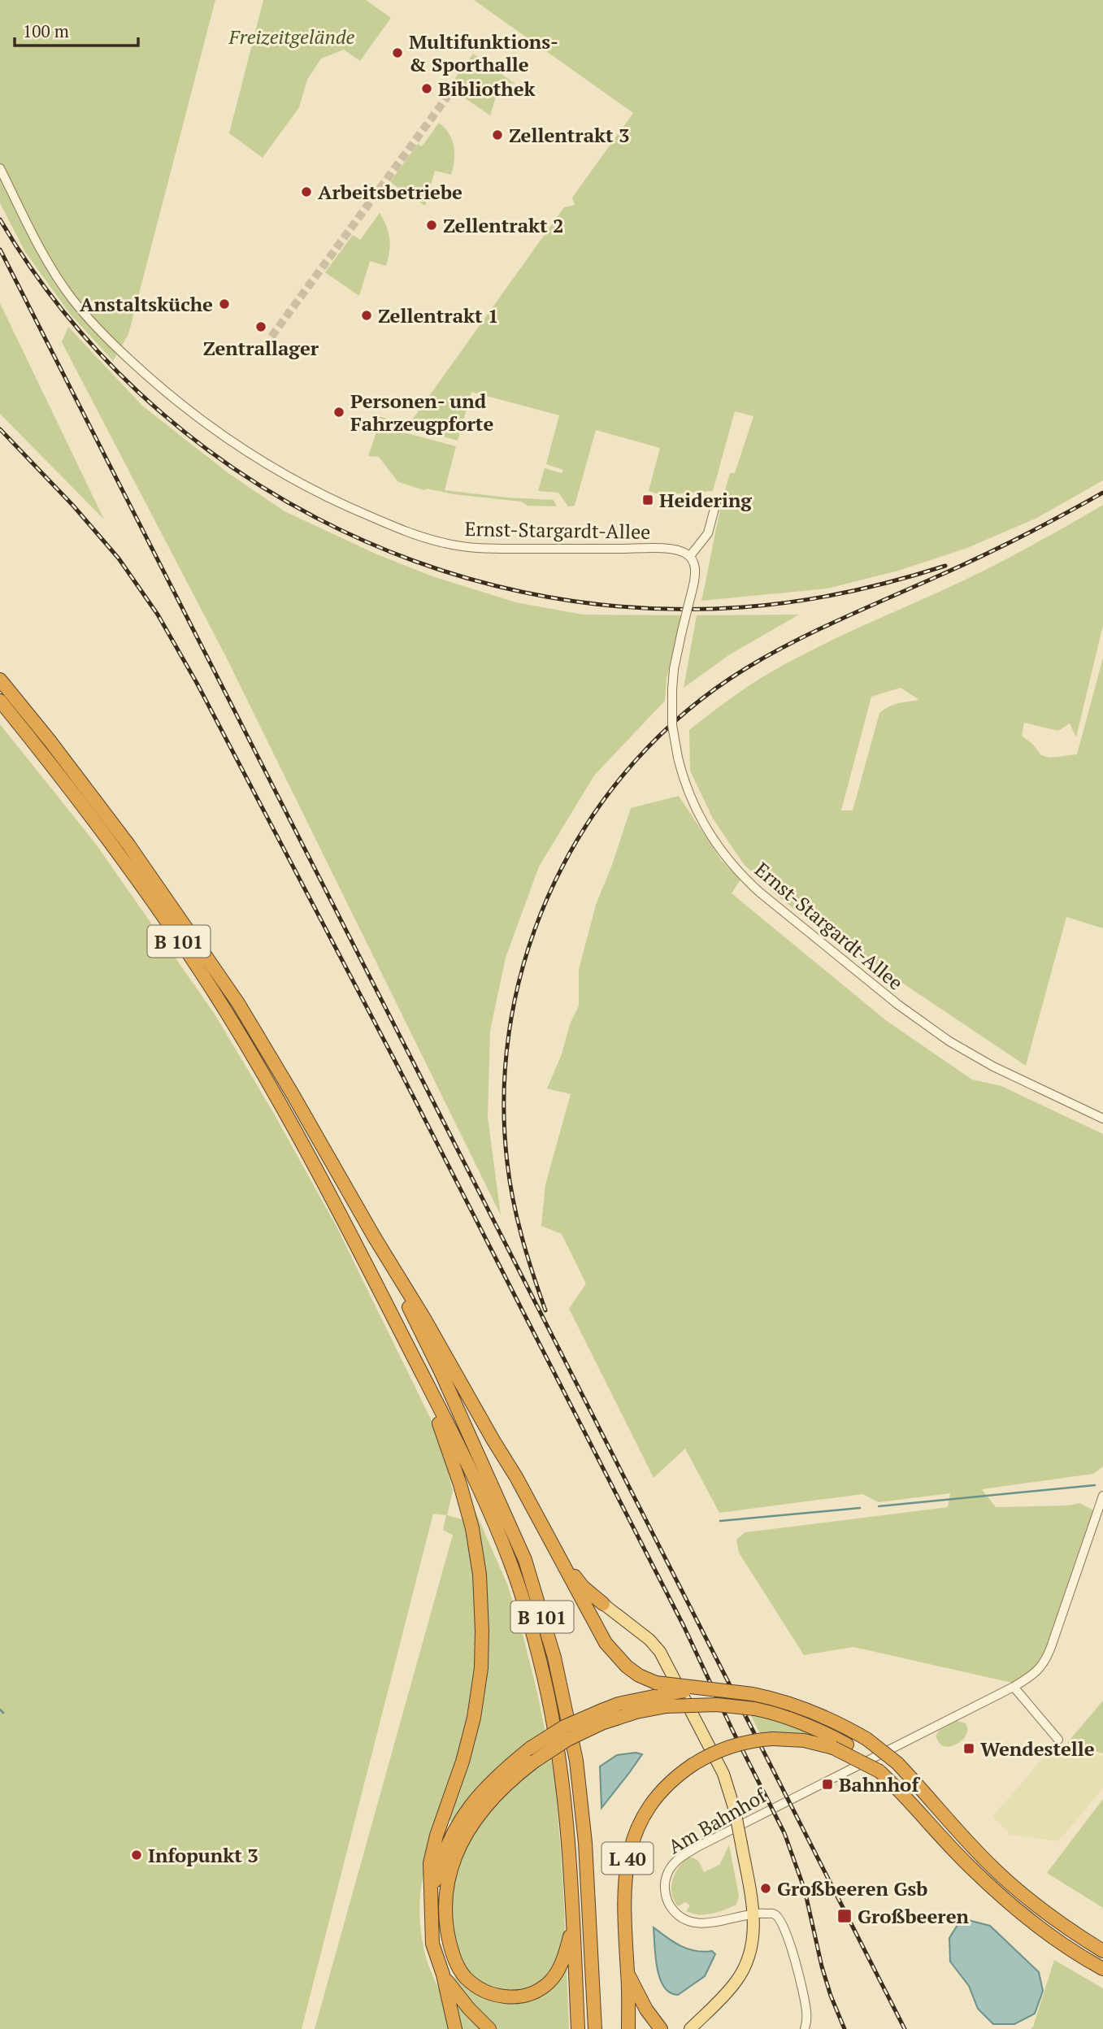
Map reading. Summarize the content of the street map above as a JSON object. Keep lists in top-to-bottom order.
{
  "streets": {
    "highway": ["B 101", "L 40"],
    "street": ["Ernst-Stargardt-Allee", "Am Bahnhof"]
  },
  "parks": ["Freizeitgelände"],
  "places": {
    "other": [
      "Multifunktions- & Sporthalle",
      "Bibliothek",
      "Zellentrakt 3",
      "Arbeitsbetriebe",
      "Zellentrakt 2",
      "Anstaltsküche",
      "Zellentrakt 1",
      "Zentrallager",
      "Personen- und Fahrzeugpforte",
      "Infopunkt 3",
      "Großbeeren Gsb"
    ],
    "transit": [
      "Heidering",
      "Wendestelle",
      "Bahnhof",
      "Großbeeren"
    ]
  },
  "scale_bar": "100 m"
}
